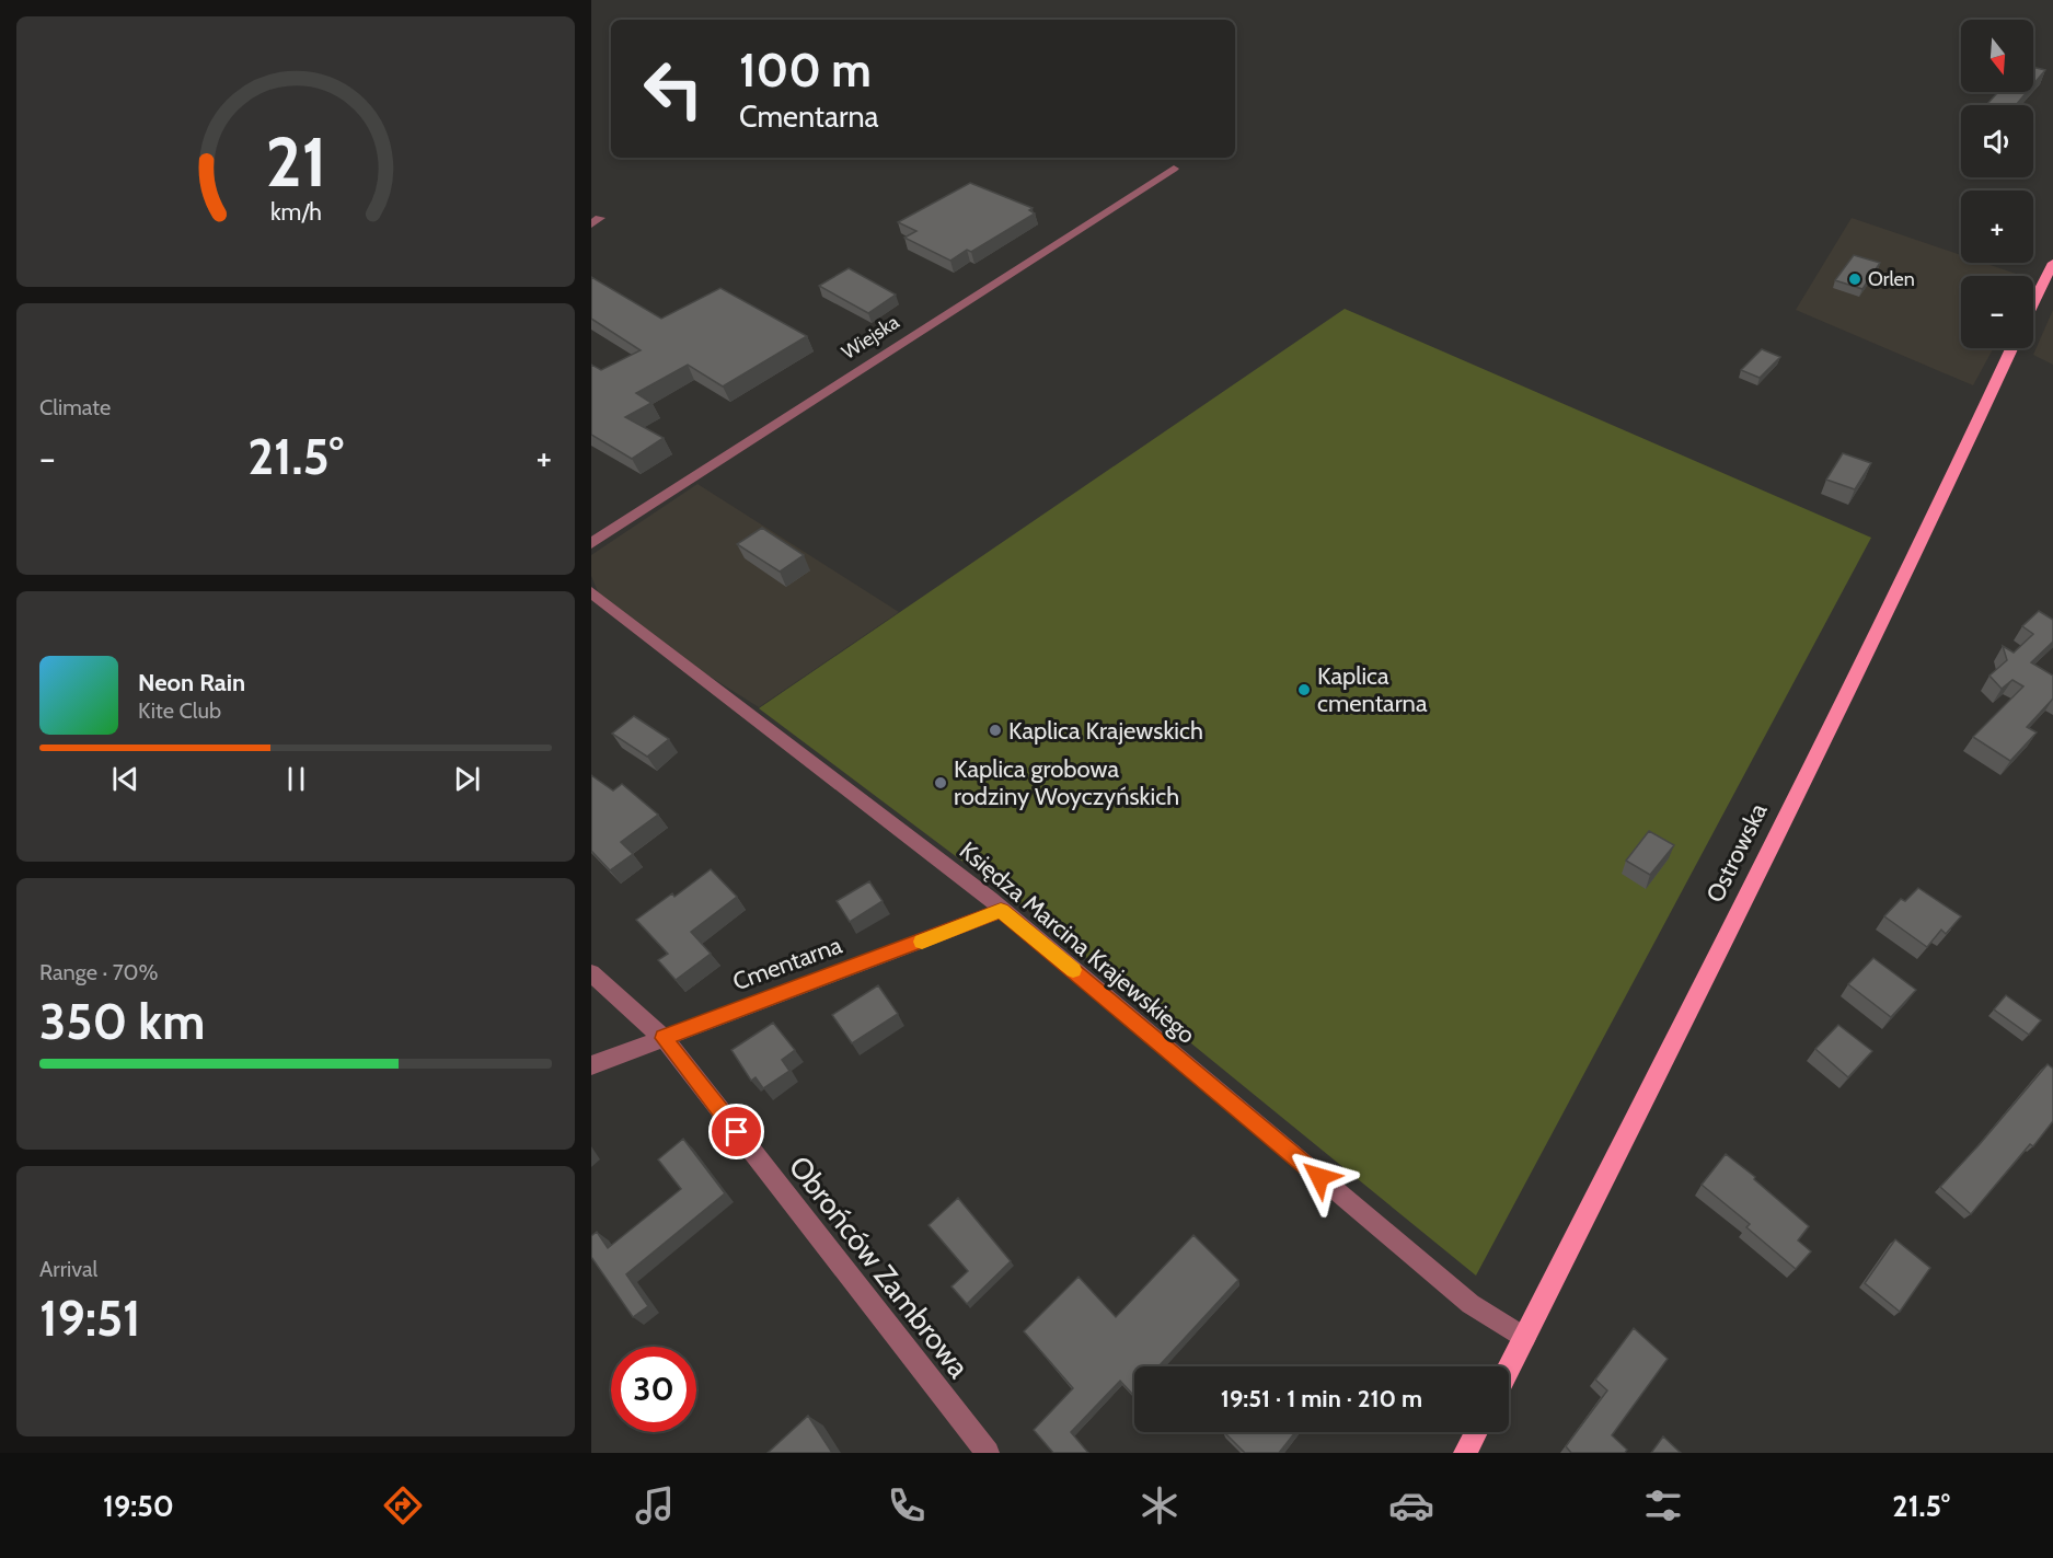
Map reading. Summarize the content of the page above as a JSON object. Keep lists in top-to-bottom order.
{
  "streets": {
    "main road": ["Ostrowska"],
    "street": [
      "Wiejska",
      "Księdza Marcina Krajewskiego",
      "Cmentarna",
      "Obrońców Zambrowa"
    ]
  },
  "crossings": [
    ["Ostrowska", "Księdza Marcina Krajewskiego"],
    ["Księdza Marcina Krajewskiego", "Cmentarna"],
    ["Cmentarna", "Obrońców Zambrowa"]
  ],
  "places": [
    "Orlen",
    "Kaplica cmentarna",
    "Kaplica Krajewskich",
    "Kaplica grobowa rodziny Woyczyńskich"
  ],
  "north": "bottom",
  "page": {
    "map_buttons": ["+", "−"],
    "turn": ["100 m", "Cmentarna"],
    "tile": [
      "Climate",
      ["Range · 70%", "350 km"],
      ["Arrival", "19:51"]
    ],
    "heat": ["−", "21.5°", "+"],
    "song": ["Neon Rain", "Kite Club"],
    "limit": "30",
    "trip": "19:51 · 1 min · 210 m",
    "tabs": ["19:50", "21.5°"],
    "gauge": ["21", "km/h"]
  }
}
